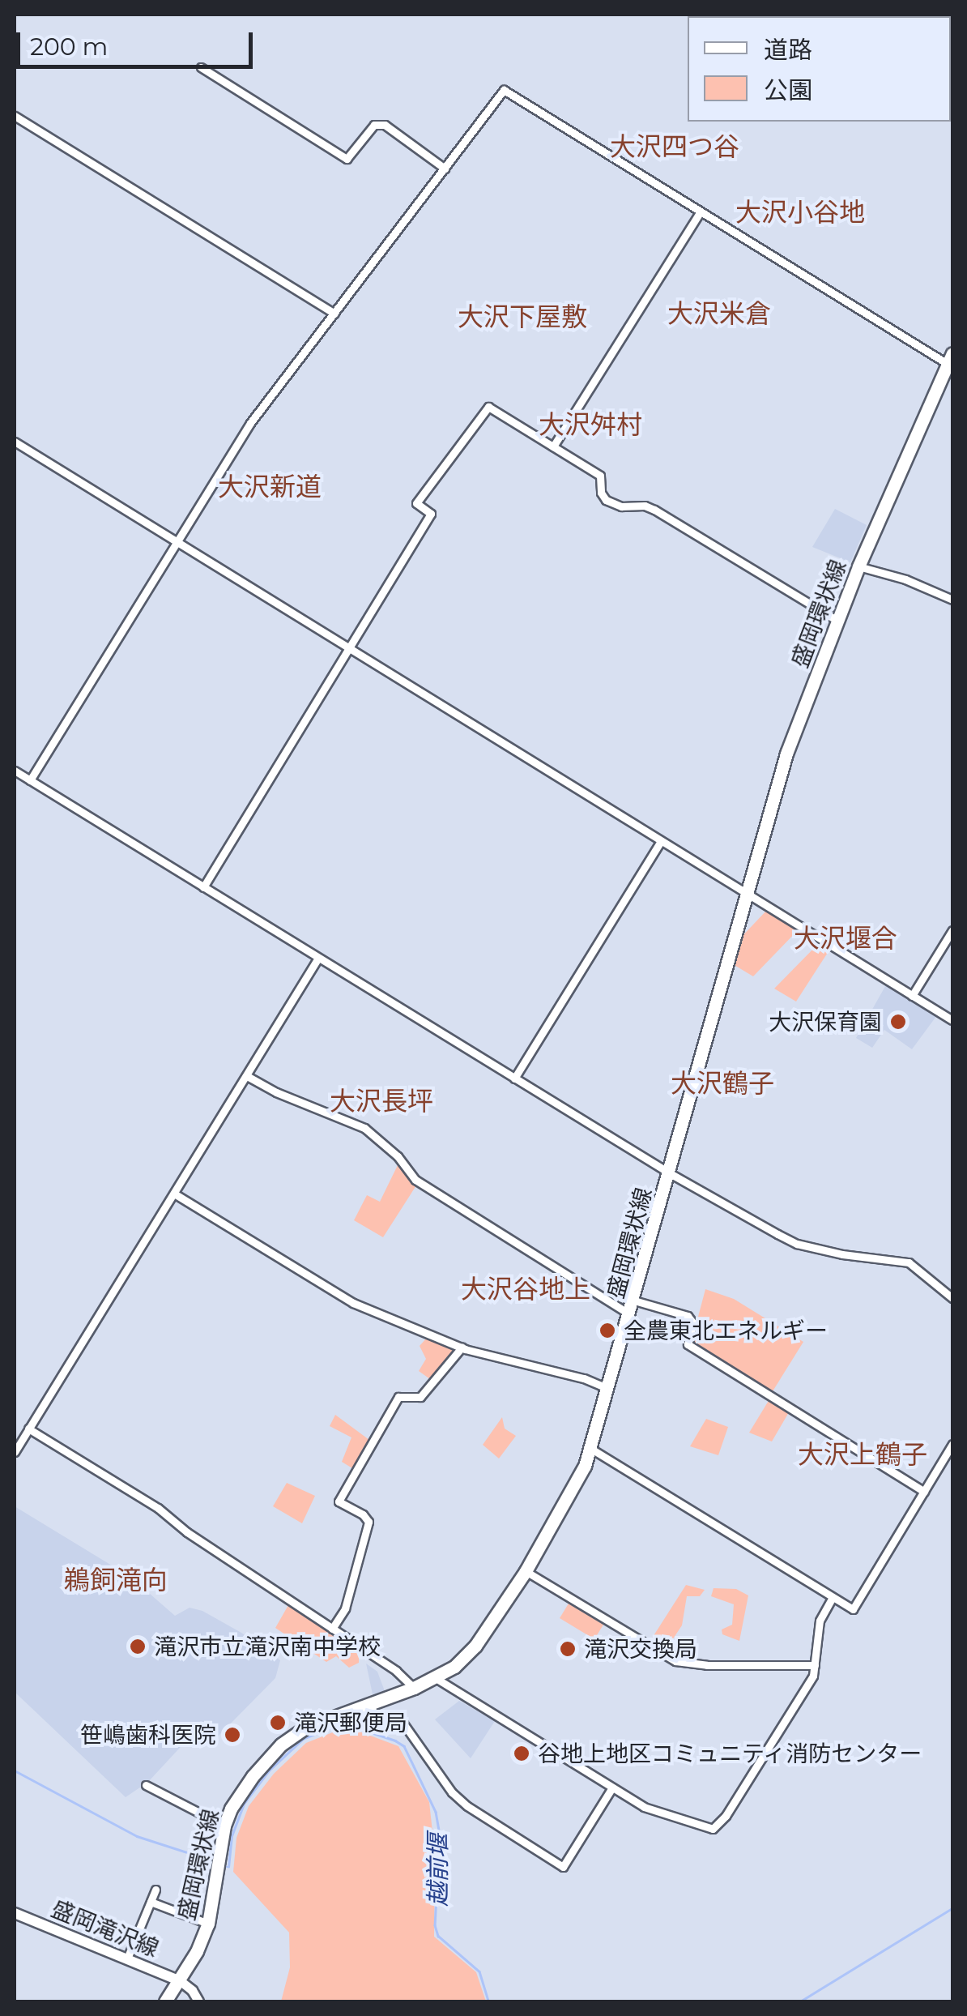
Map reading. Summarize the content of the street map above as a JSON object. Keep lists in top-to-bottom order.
{
  "streets": {
    "main road": ["盛岡環状線", "盛岡滝沢線"]
  },
  "crossings": [
    ["盛岡環状線", "盛岡滝沢線"]
  ],
  "districts": [
    "大沢四つ谷",
    "大沢小谷地",
    "大沢米倉",
    "大沢下屋敷",
    "大沢舛村",
    "大沢新道",
    "大沢堰合",
    "大沢鶴子",
    "大沢長坪",
    "大沢谷地上",
    "大沢上鶴子",
    "鵜飼滝向"
  ],
  "water": ["越前堰"],
  "places": [
    "大沢保育園",
    "全農東北エネルギー",
    "滝沢市立滝沢南中学校",
    "滝沢交換局",
    "滝沢郵便局",
    "笹嶋歯科医院",
    "谷地上地区コミュニティ消防センター"
  ],
  "legend": ["道路", "公園"],
  "scale_bar": "200 m"
}
